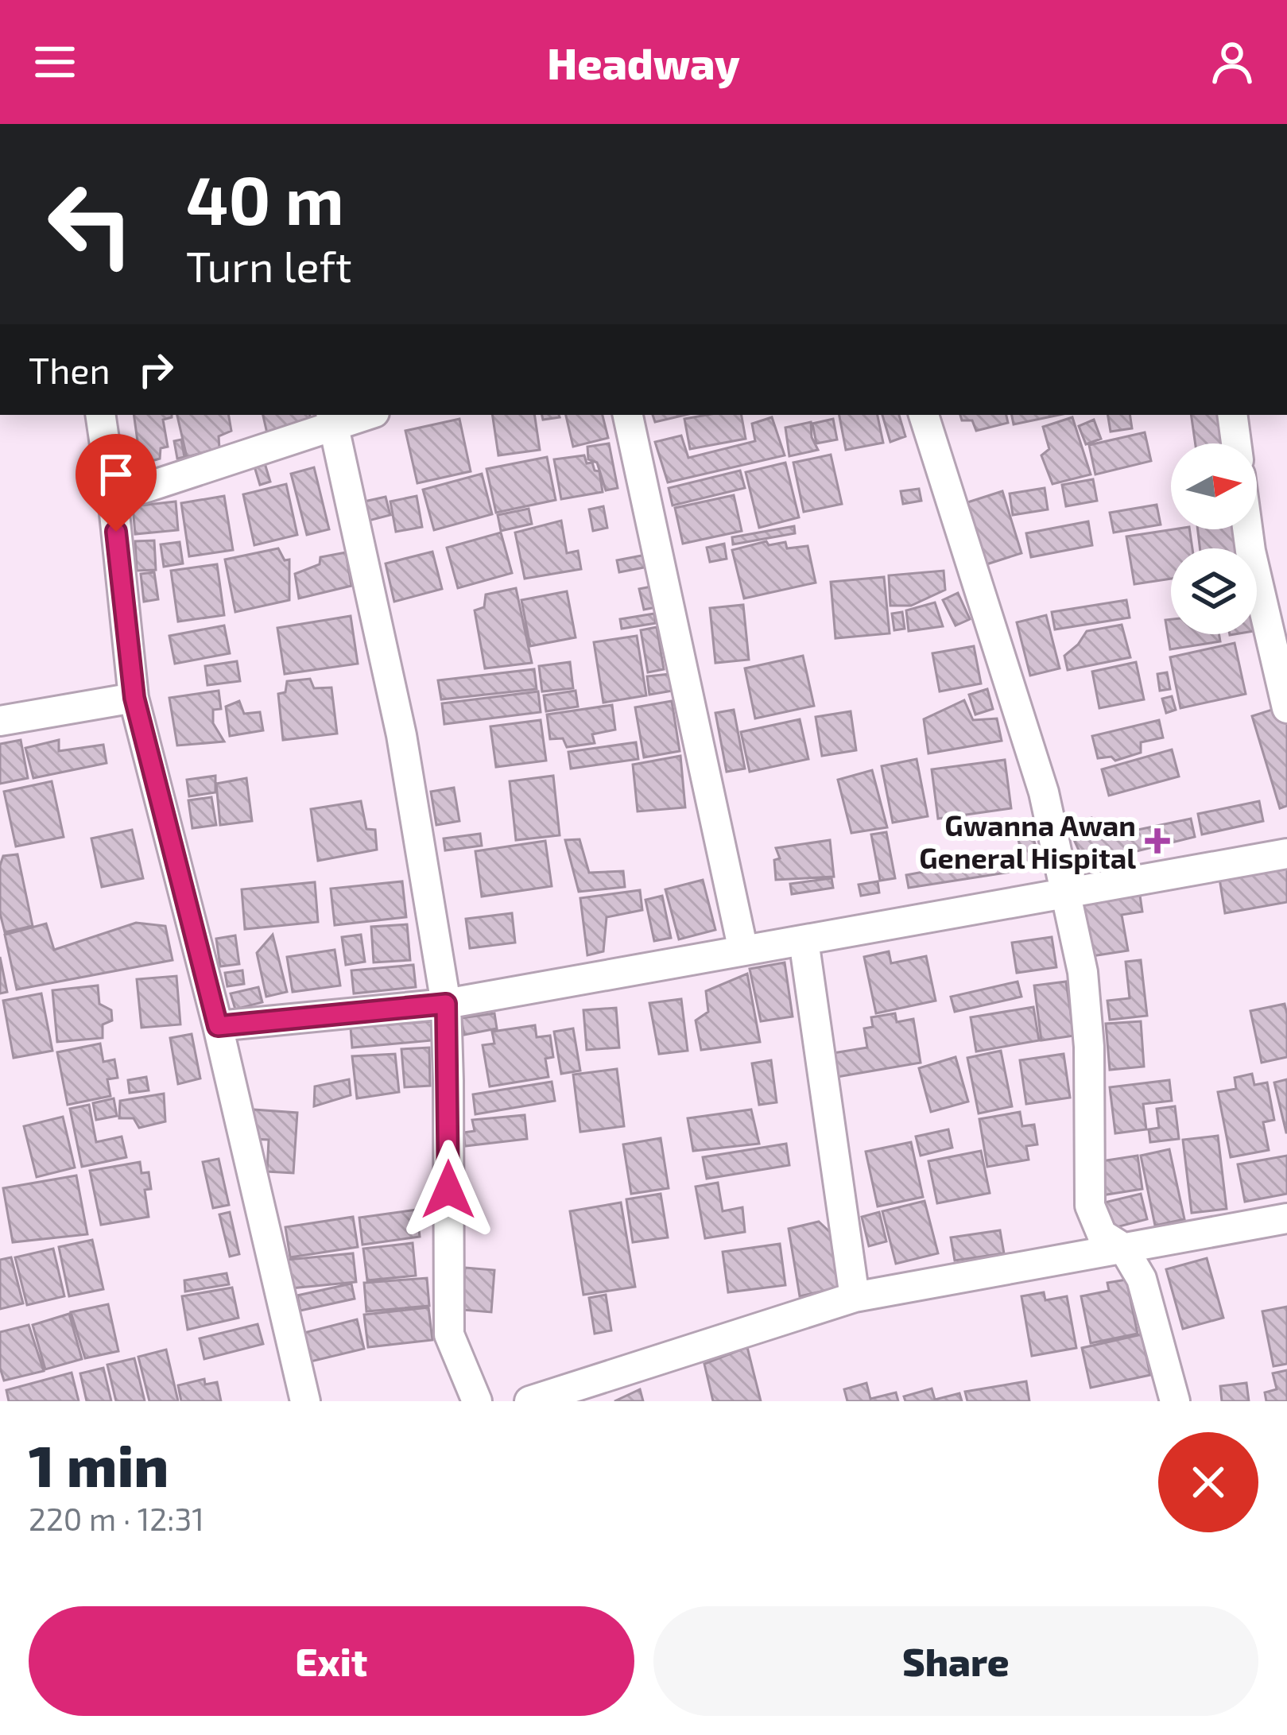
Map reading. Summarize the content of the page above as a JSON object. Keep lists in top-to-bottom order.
{
  "places": {
    "health": ["Gwanna Awan General Hispital"]
  },
  "north": "right",
  "page": {
    "header": "Headway",
    "turn": ["40 m", "Turn left"],
    "then": "Then",
    "heading": ["1 min", "220 m · 12:31"],
    "buttons": ["Exit", "Share"]
  }
}
